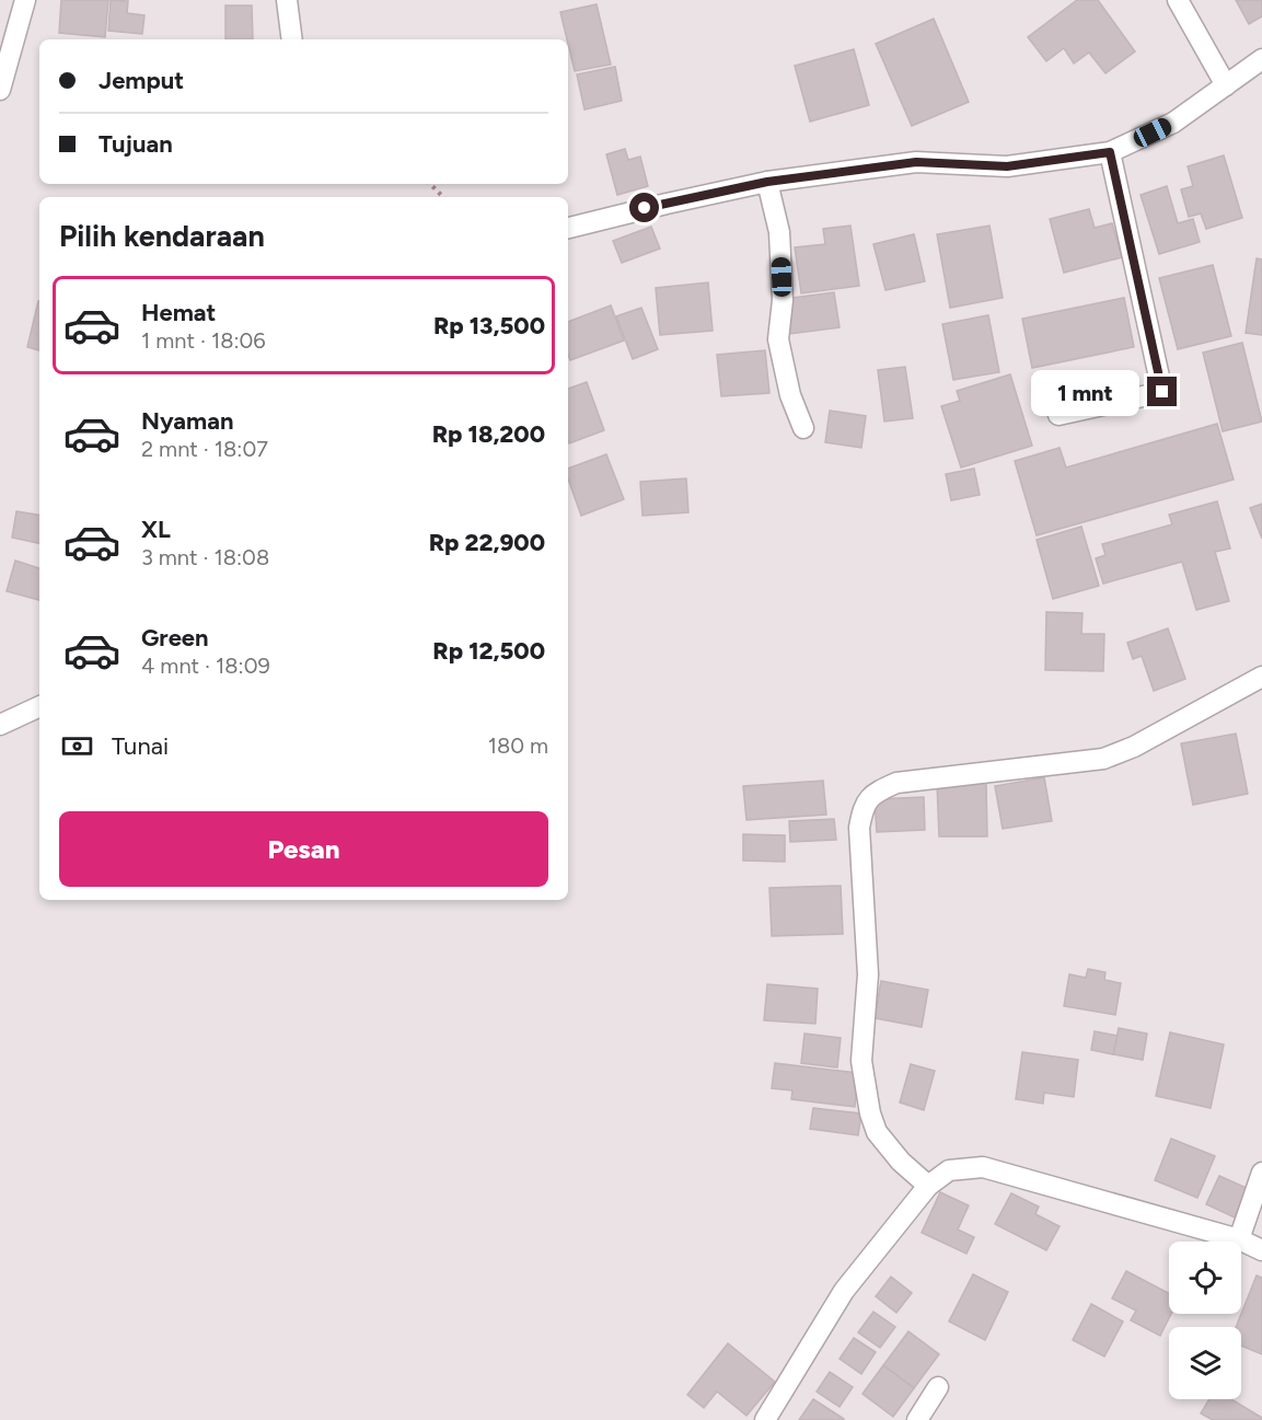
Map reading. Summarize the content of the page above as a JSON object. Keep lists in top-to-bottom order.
{
  "page": {
    "banner": ["Jemput", "Tujuan"],
    "heading": "Pilih kendaraan",
    "list": [
      {
        "name": "Hemat",
        "note": "1 mnt · 18:06",
        "value": "Rp 13,500"
      },
      {
        "name": "Nyaman",
        "note": "2 mnt · 18:07",
        "value": "Rp 18,200"
      },
      {
        "name": "XL",
        "note": "3 mnt · 18:08",
        "value": "Rp 22,900"
      },
      {
        "name": "Green",
        "note": "4 mnt · 18:09",
        "value": "Rp 12,500"
      }
    ],
    "bubble": "1 mnt",
    "pay": ["Tunai", "180 m"],
    "buttons": "Pesan"
  }
}
